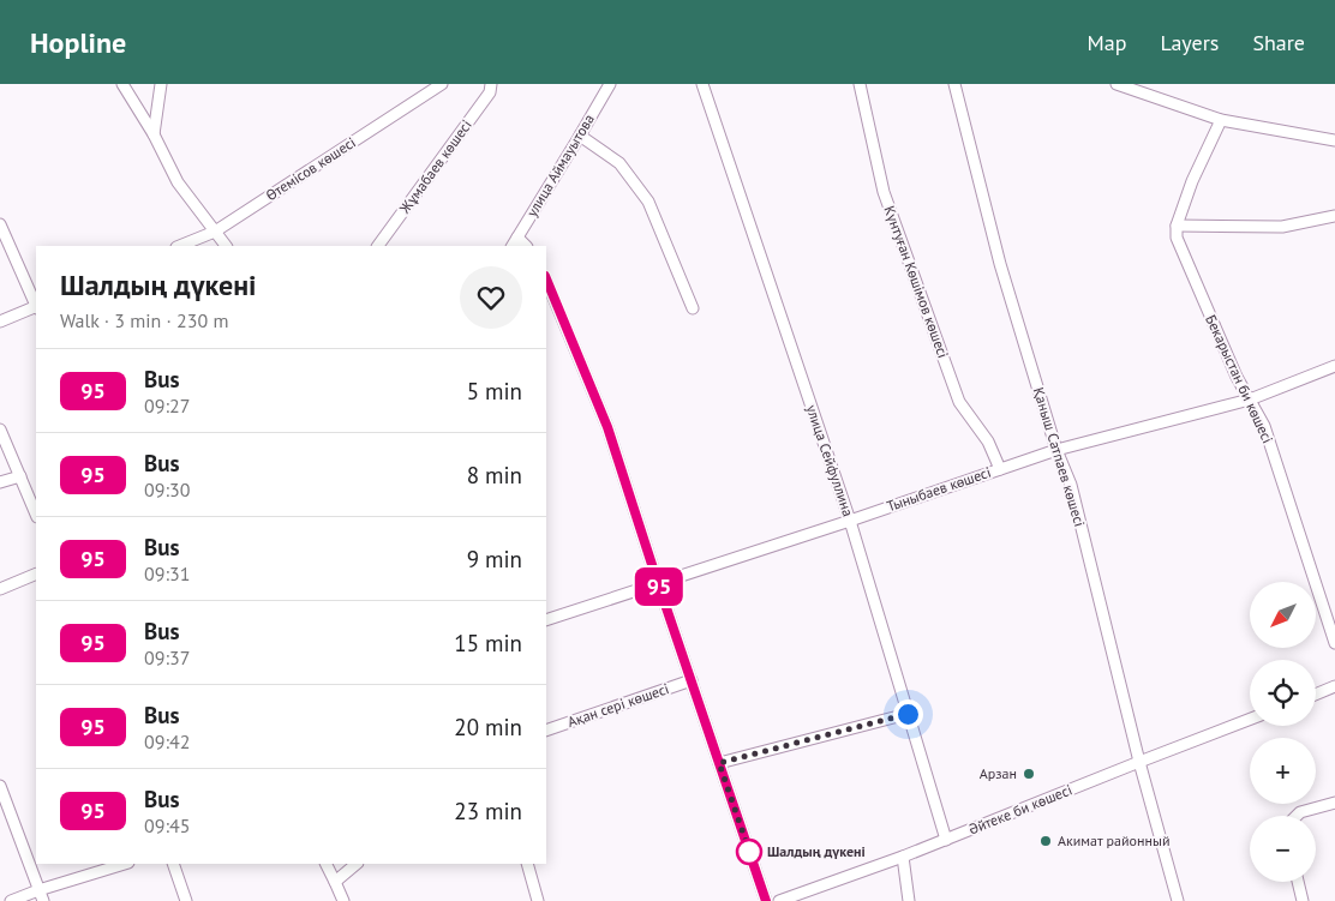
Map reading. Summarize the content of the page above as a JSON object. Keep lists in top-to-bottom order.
{
  "streets": {
    "street": [
      "улица Аймауытова",
      "Жұмабаев көшесі",
      "Өтемісов көшесі",
      "Күнтуған Көшімов көшесі",
      "Бекарыстан би көшесі",
      "Қаныш Сатпаев көшесі",
      "улица Сейфуллина",
      "Тыныбаев көшесі",
      "Ақан сері көшесі",
      "Әйтеке би көшесі"
    ]
  },
  "crossings": [
    ["Күнтуған Көшімов көшесі", "Тыныбаев көшесі"],
    ["Бекарыстан би көшесі", "Тыныбаев көшесі"],
    ["Қаныш Сатпаев көшесі", "Тыныбаев көшесі"],
    ["Қаныш Сатпаев көшесі", "Әйтеке би көшесі"],
    ["улица Сейфуллина", "Тыныбаев көшесі"],
    ["улица Сейфуллина", "Әйтеке би көшесі"]
  ],
  "places": ["Арзан", "Акимат районный", "Шалдың дүкені"],
  "lines": ["bus line 95"],
  "north": "bottom left",
  "page": {
    "header": "Hopline",
    "nav": ["Map", "Layers", "Share"],
    "on_map": "95",
    "heading": ["Шалдың дүкені", "Walk · 3 min · 230 m"],
    "list": [
      {
        "mark": "95",
        "name": "Bus",
        "note": "09:27",
        "value": "5 min"
      },
      {
        "mark": "95",
        "name": "Bus",
        "note": "09:30",
        "value": "8 min"
      },
      {
        "mark": "95",
        "name": "Bus",
        "note": "09:31",
        "value": "9 min"
      },
      {
        "mark": "95",
        "name": "Bus",
        "note": "09:37",
        "value": "15 min"
      },
      {
        "mark": "95",
        "name": "Bus",
        "note": "09:42",
        "value": "20 min"
      },
      {
        "mark": "95",
        "name": "Bus",
        "note": "09:45",
        "value": "23 min"
      }
    ],
    "map_buttons": ["+", "−"]
  }
}
